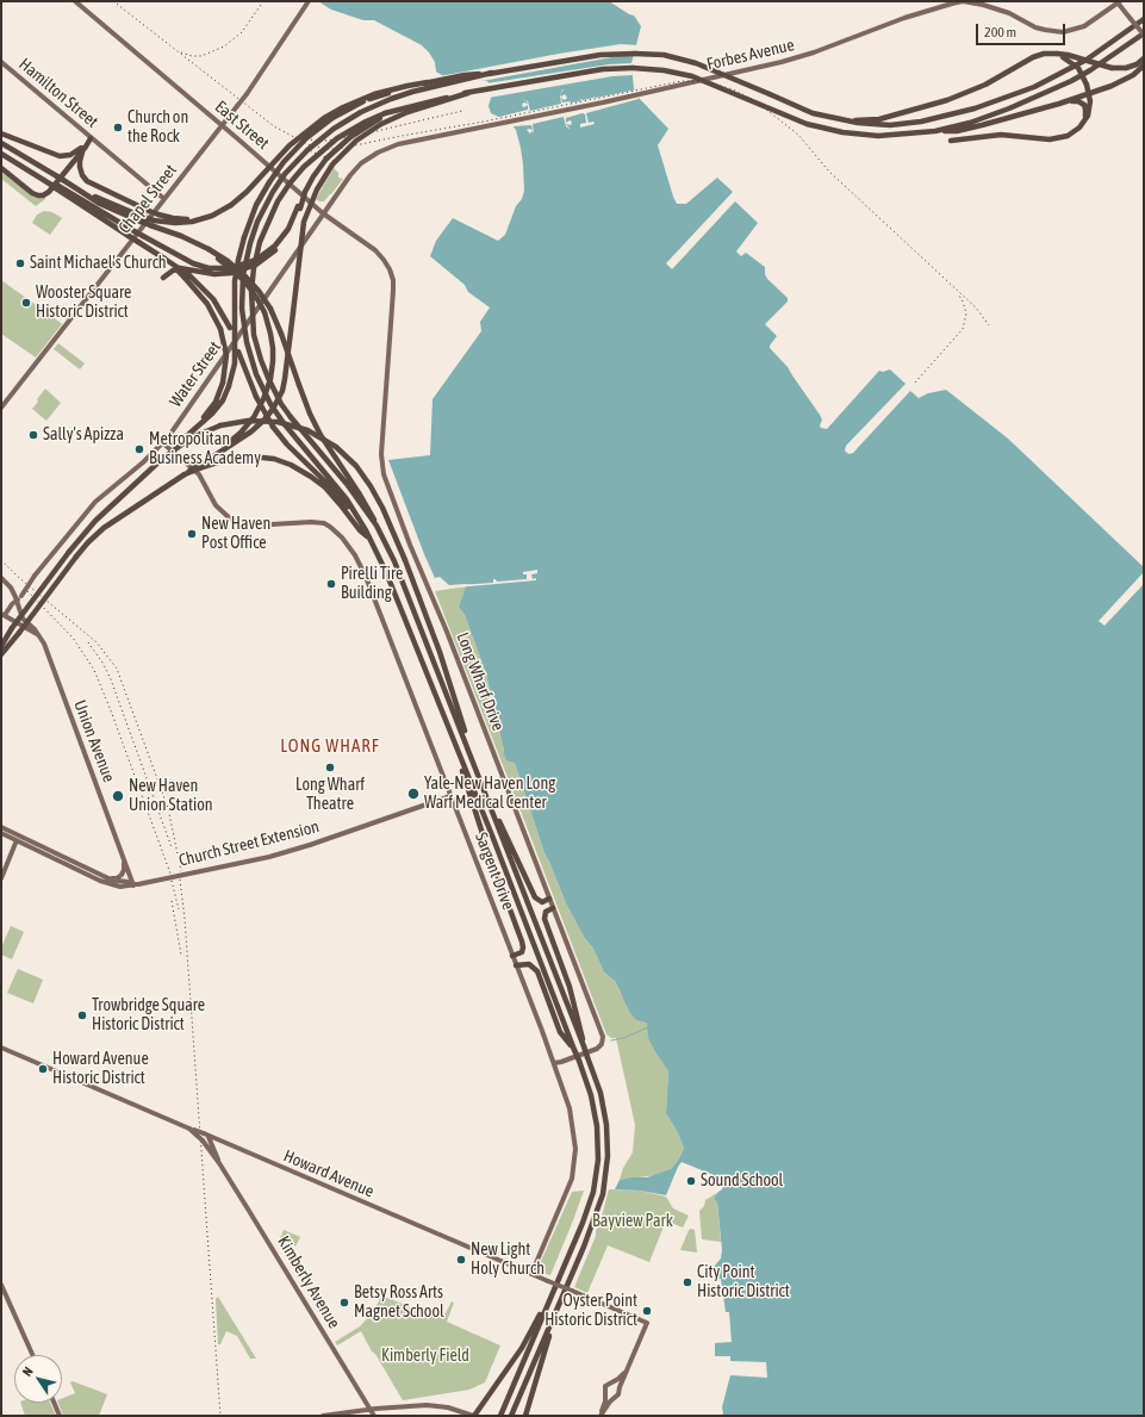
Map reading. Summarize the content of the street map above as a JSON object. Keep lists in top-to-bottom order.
{
  "streets": {
    "main road": [
      "Forbes Avenue",
      "Hamilton Street",
      "East Street",
      "Chapel Street",
      "Water Street",
      "Long Wharf Drive",
      "Union Avenue",
      "Church Street Extension",
      "Sargent Drive",
      "Howard Avenue",
      "Kimberly Avenue"
    ]
  },
  "crossings": [
    ["Forbes Avenue", "Water Street"],
    ["Hamilton Street", "Chapel Street"],
    ["East Street", "Chapel Street"],
    ["East Street", "Water Street"],
    ["East Street", "Long Wharf Drive"],
    ["Water Street", "Union Avenue"],
    ["Water Street", "Sargent Drive"],
    ["Long Wharf Drive", "Sargent Drive"],
    ["Union Avenue", "Church Street Extension"],
    ["Church Street Extension", "Sargent Drive"],
    ["Sargent Drive", "Howard Avenue"]
  ],
  "districts": ["LONG WHARF"],
  "parks": ["Bayview Park", "Kimberly Field"],
  "places": [
    "Church on the Rock",
    "Saint Michael's Church",
    "Wooster Square Historic District",
    "Sally's Apizza",
    "Metropolitan Business Academy",
    "New Haven Post Office",
    "Pirelli Tire Building",
    "Long Wharf Theatre",
    "Yale-New Haven Long Warf Medical Center",
    "New Haven Union Station",
    "Trowbridge Square Historic District",
    "Howard Avenue Historic District",
    "Sound School",
    "New Light Holy Church",
    "City Point Historic District",
    "Betsy Ross Arts Magnet School",
    "Oyster Point Historic District"
  ],
  "scale_bar": "200 m",
  "north": "top left"
}
